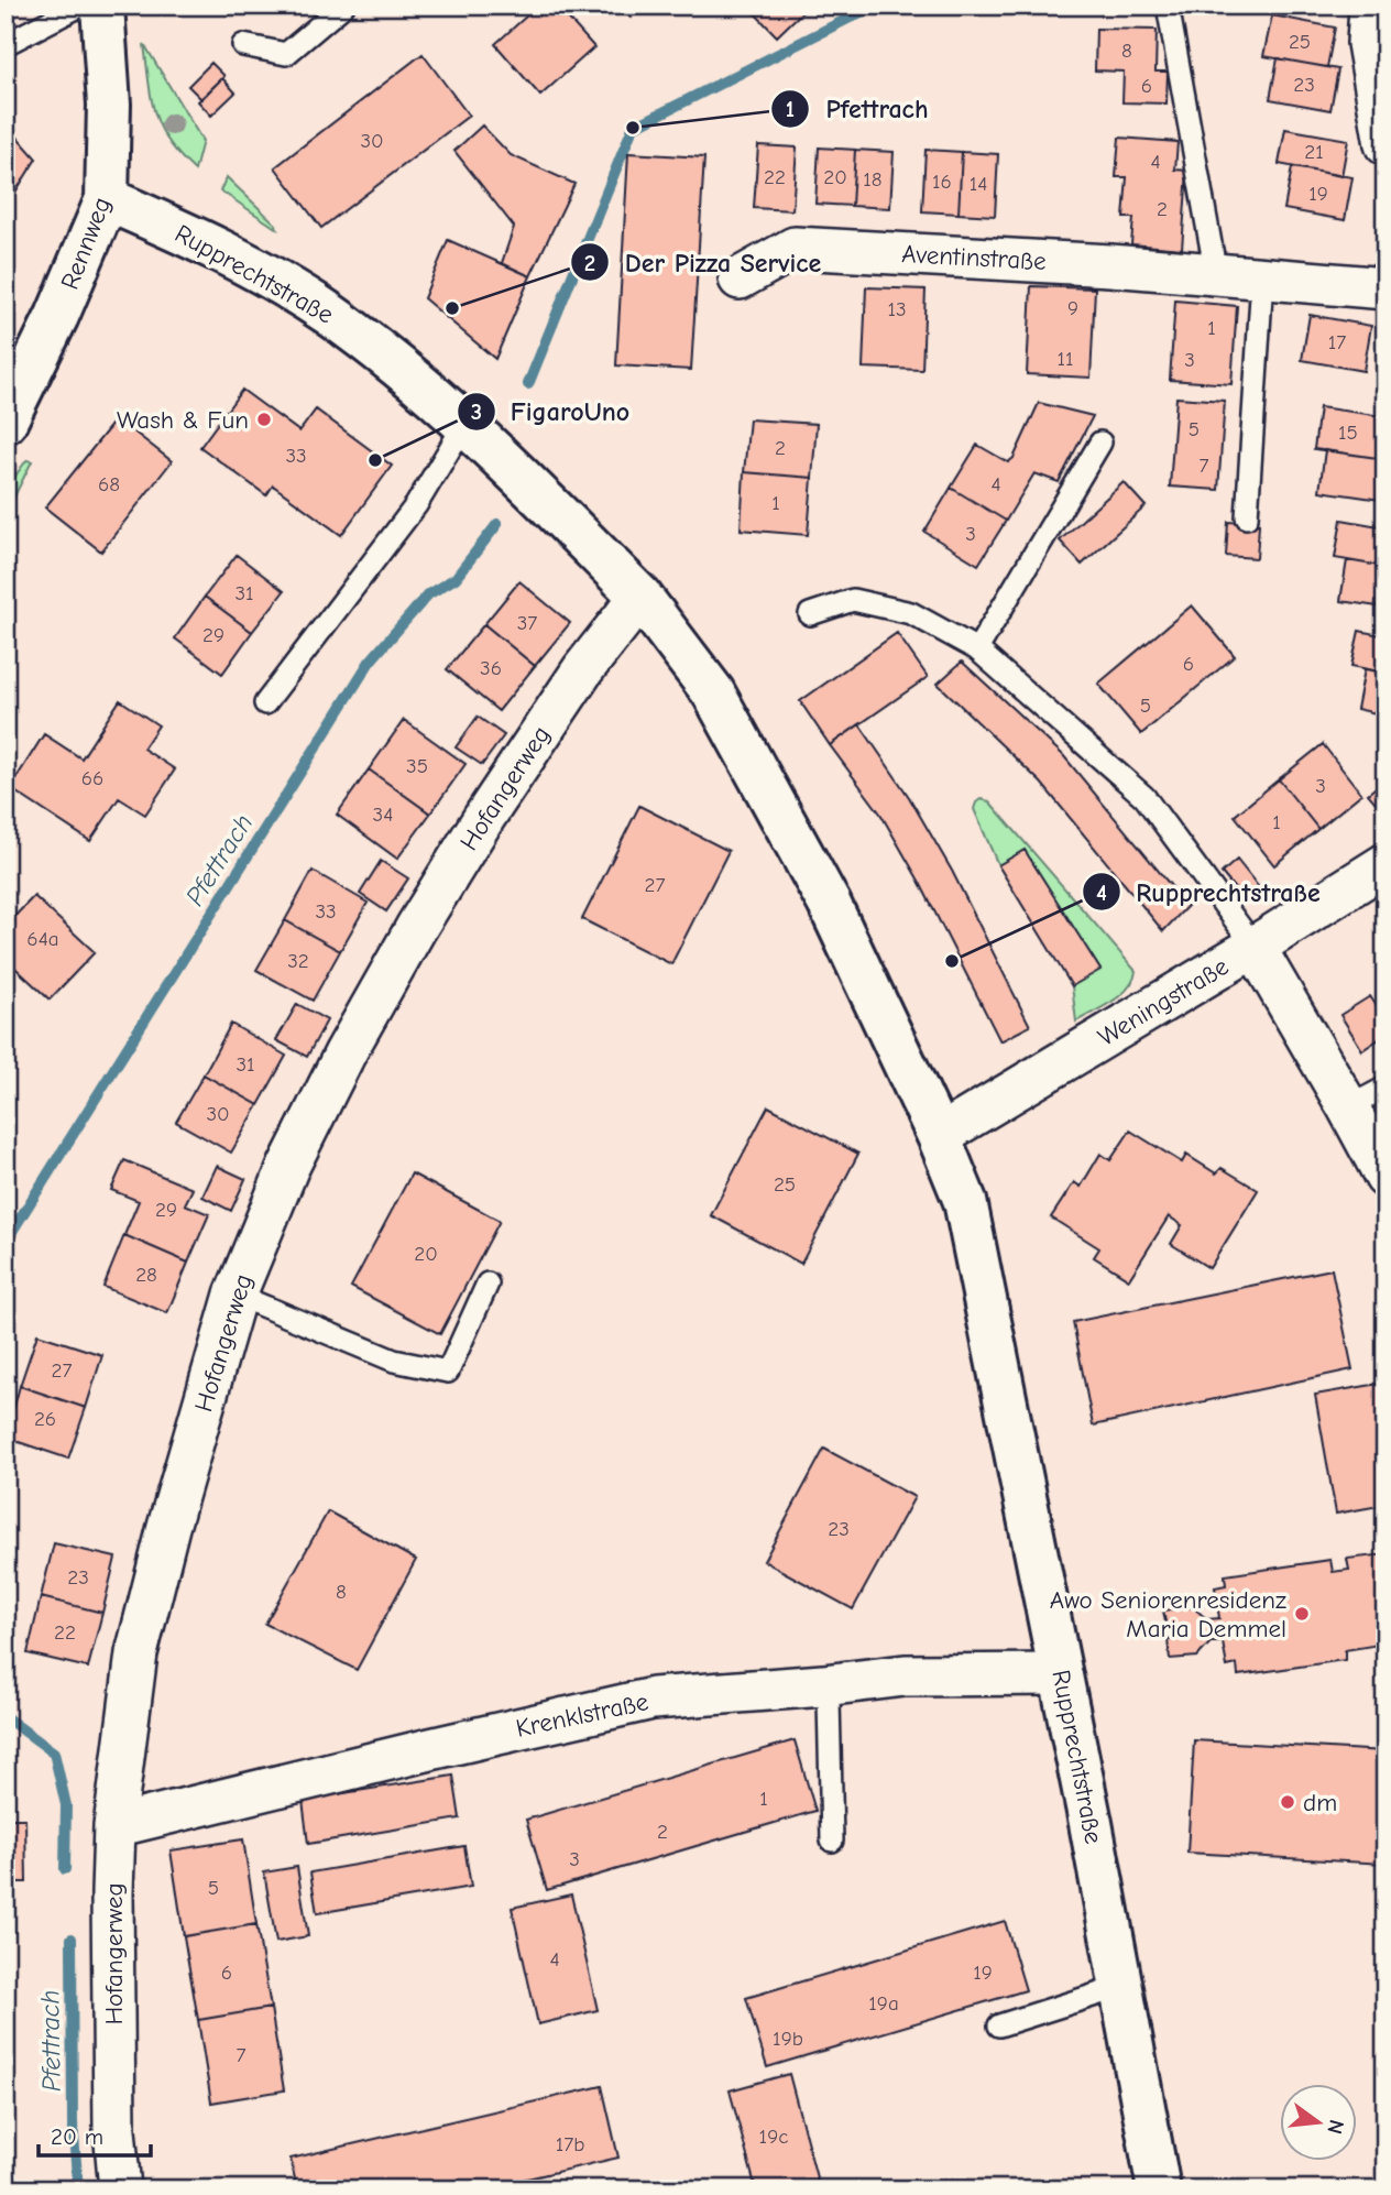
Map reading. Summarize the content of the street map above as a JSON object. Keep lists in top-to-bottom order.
{
  "streets": {
    "main road": ["Rennweg", "Rupprechtstraße"],
    "street": [
      "Aventinstraße",
      "Hofangerweg",
      "Weningstraße",
      "Krenklstraße"
    ]
  },
  "crossings": [
    ["Rennweg", "Rupprechtstraße"],
    ["Rupprechtstraße", "Hofangerweg"],
    ["Rupprechtstraße", "Weningstraße"],
    ["Rupprechtstraße", "Krenklstraße"],
    ["Hofangerweg", "Krenklstraße"]
  ],
  "water": ["Pfettrach"],
  "places": [
    "Pfettrach",
    "Der Pizza Service",
    "Wash & Fun",
    "FigaroUno",
    "Rupprechtstraße",
    "Awo Seniorenresidenz Maria Demmel",
    "dm"
  ],
  "house_numbers": [
    "25",
    "8",
    "23",
    "6",
    "30",
    "21",
    "4",
    "22",
    "20",
    "18",
    "16",
    "14",
    "19",
    "2",
    "9",
    "13",
    "1",
    "17",
    "11",
    "3",
    "5",
    "15",
    "2",
    "33",
    "7",
    "68",
    "4",
    "1",
    "3",
    "31",
    "37",
    "29",
    "6",
    "36",
    "5",
    "35",
    "66",
    "3",
    "34",
    "1",
    "27",
    "33",
    "64a",
    "32",
    "31",
    "30",
    "25",
    "29",
    "20",
    "28",
    "27",
    "26",
    "23",
    "23",
    "8",
    "22",
    "1",
    "2",
    "3",
    "5",
    "4",
    "6",
    "19",
    "19a",
    "19b",
    "7",
    "19c",
    "17b"
  ],
  "scale_bar": "20 m",
  "north": "right"
}
